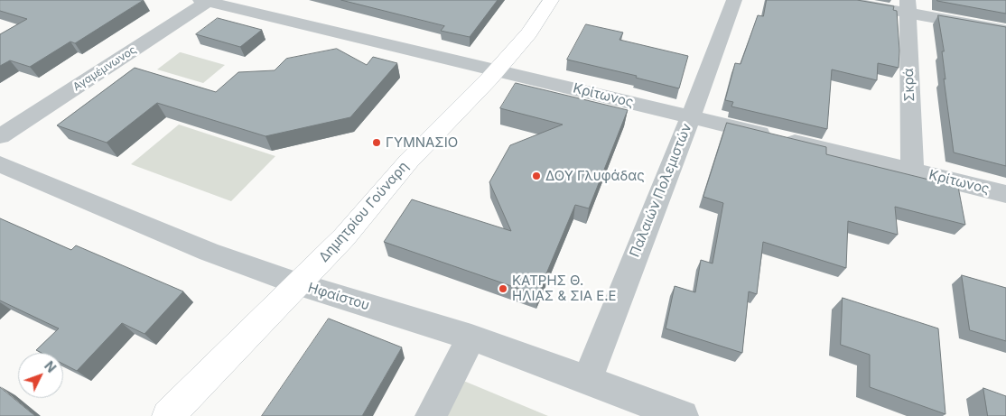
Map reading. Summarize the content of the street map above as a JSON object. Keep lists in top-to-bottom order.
{
  "streets": {
    "main road": ["Δημητρίου Γούναρη"],
    "street": [
      "Αγαμέμνωνος",
      "Σκρά",
      "Κρίτωνος",
      "Παλαιών Πολεμιστών",
      "Ηφαίστου"
    ]
  },
  "crossings": [
    ["Αγαμέμνωνος", "Κρίτωνος"],
    ["Σκρά", "Κρίτωνος"],
    ["Κρίτωνος", "Παλαιών Πολεμιστών"],
    ["Κρίτωνος", "Δημητρίου Γούναρη"],
    ["Παλαιών Πολεμιστών", "Ηφαίστου"],
    ["Δημητρίου Γούναρη", "Ηφαίστου"]
  ],
  "places": ["ΓΥΜΝΑΣΙΟ", "ΔΟΥ Γλυφάδας", "ΚΑΤΡΗΣ Θ. ΗΛΙΑΣ & ΣΙΑ Ε.Ε"],
  "north": "top right"
}
